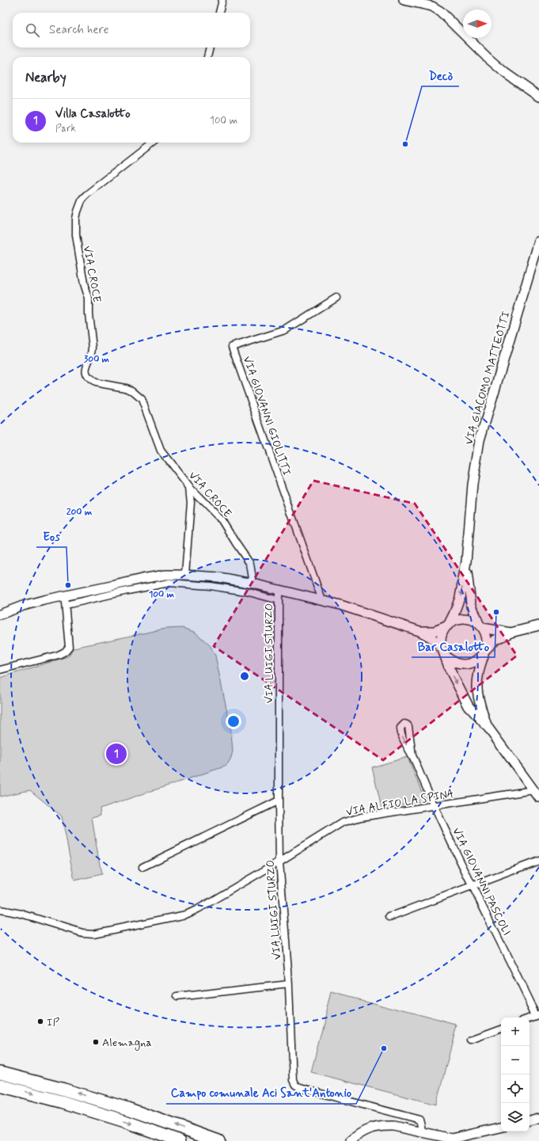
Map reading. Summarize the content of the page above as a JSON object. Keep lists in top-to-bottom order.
{
  "streets": {
    "main road": ["VIA GIACOMO MATTEOTTI"],
    "street": [
      "VIA CROCE",
      "VIA GIOVANNI GIOLITTI",
      "VIA LUIGI STURZO",
      "VIA ALFIO LA SPINA",
      "VIA GIOVANNI PASCOLI"
    ]
  },
  "crossings": [
    ["VIA LUIGI STURZO", "VIA ALFIO LA SPINA"],
    ["VIA ALFIO LA SPINA", "VIA GIOVANNI PASCOLI"]
  ],
  "places": [
    "Decò",
    "Eos",
    "Bar Casalotto",
    "IP",
    "Alemagna",
    "Campo comunale Aci Sant'Antonio"
  ],
  "north": "right",
  "page": {
    "search": "Search here",
    "heading": "Nearby",
    "list": [
      {
        "mark": "1",
        "name": "Villa Casalotto",
        "note": "Park",
        "value": "100 m"
      }
    ],
    "pins": "1",
    "map_buttons": ["+", "−"]
  },
  "rings": ["300 m", "200 m", "100 m"]
}
